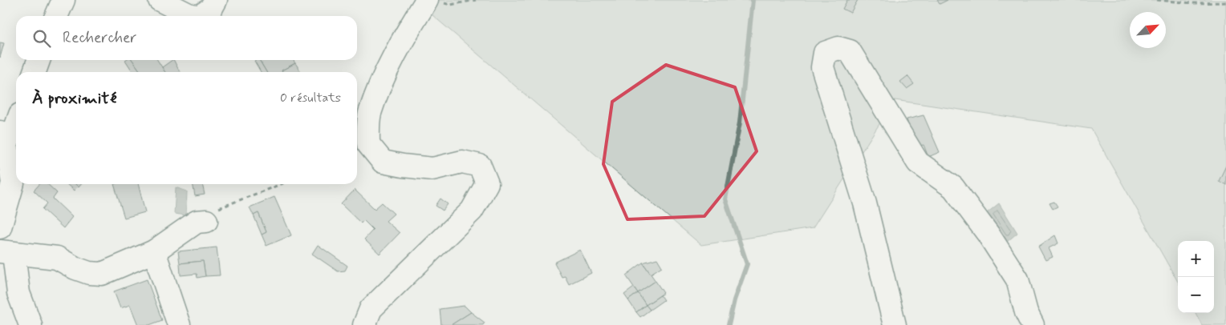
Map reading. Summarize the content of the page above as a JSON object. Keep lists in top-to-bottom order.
{
  "north": "top right",
  "page": {
    "search": "Rechercher",
    "heading": ["À proximité", "0 résultats"],
    "map_buttons": ["+", "−"]
  }
}
